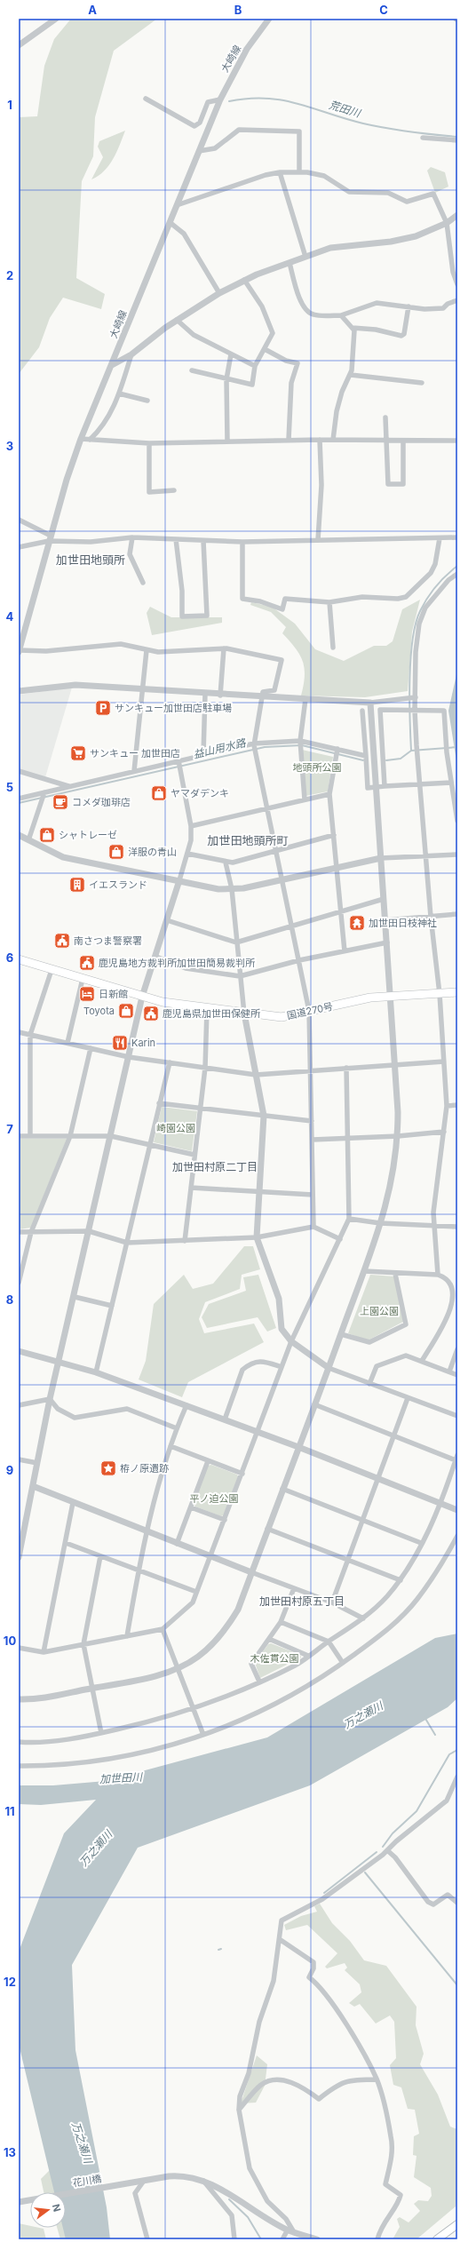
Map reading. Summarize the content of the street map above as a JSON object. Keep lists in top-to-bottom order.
{
  "streets": {
    "highway": ["国道270号"],
    "street": ["大崎線", "花川橋"]
  },
  "districts": [
    "加世田地頭所",
    "加世田地頭所町",
    "加世田村原二丁目",
    "加世田村原五丁目"
  ],
  "water": [
    "荒田川",
    "益山用水路",
    "万之瀬川",
    "加世田川"
  ],
  "parks": [
    "地頭所公園",
    "崎園公園",
    "上園公園",
    "平ノ迫公園",
    "木佐貫公園"
  ],
  "places": {
    "parking": ["サンキュー加世田店駐車場"],
    "supermarket": ["サンキュー 加世田店"],
    "shop": [
      "ヤマダデンキ",
      "シャトレーゼ",
      "洋服の青山",
      "Toyota"
    ],
    "cafe": ["コメダ珈琲店"],
    "building": ["イエスランド"],
    "temple": ["加世田日枝神社"],
    "public building": ["南さつま警察署", "鹿児島地方裁判所加世田簡易裁判所", "鹿児島県加世田保健所"],
    "hotel": ["日新館"],
    "restaurant": ["Karin"],
    "place": ["栫ノ原遺跡"]
  },
  "north": "right",
  "grid": {
    "columns": ["A", "B", "C"],
    "rows": [
      "1",
      "2",
      "3",
      "4",
      "5",
      "6",
      "7",
      "8",
      "9",
      "10",
      "11",
      "12",
      "13"
    ]
  }
}
